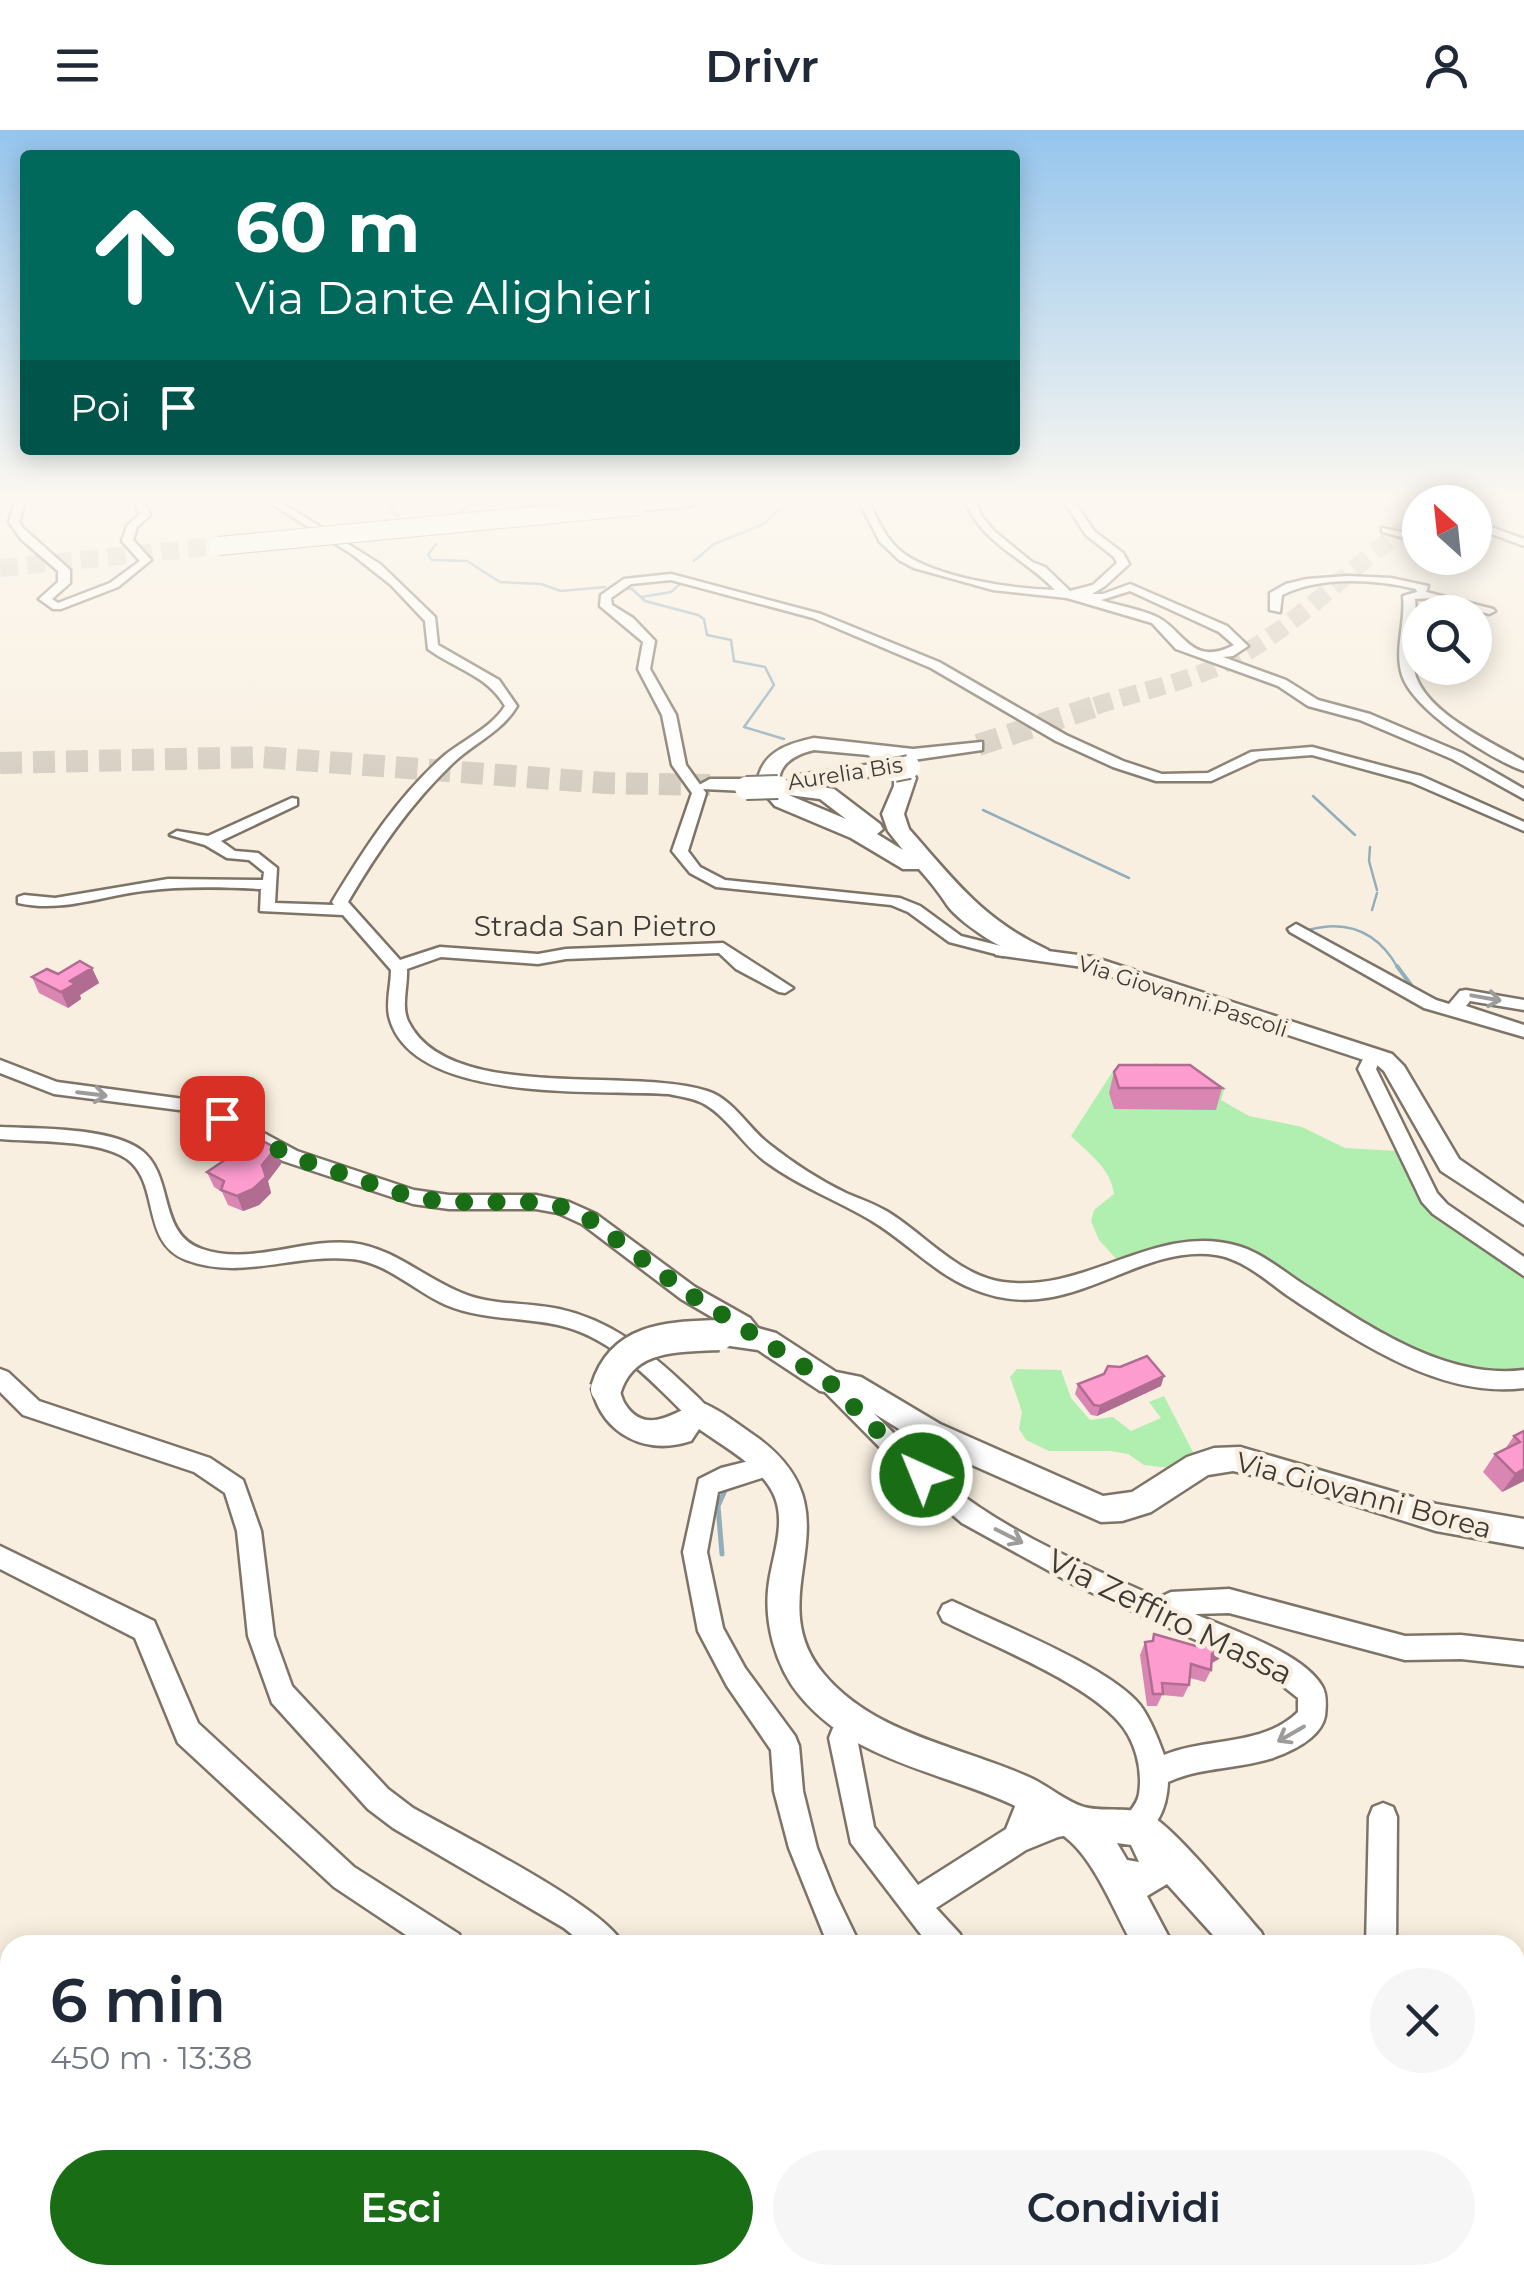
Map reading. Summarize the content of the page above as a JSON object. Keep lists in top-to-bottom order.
{
  "streets": {
    "highway": ["Aurelia Bis"],
    "main road": ["Via Giovanni Pascoli", "Via Giovanni Borea"],
    "street": ["Strada San Pietro", "Via Zeffiro Massa"]
  },
  "crossings": [
    ["Via Giovanni Borea", "Via Zeffiro Massa"]
  ],
  "north": "top left",
  "page": {
    "header": "Drivr",
    "turn": ["60 m", "Via Dante Alighieri"],
    "then": "Poi",
    "heading": ["6 min", "450 m · 13:38"],
    "buttons": ["Esci", "Condividi"]
  }
}
